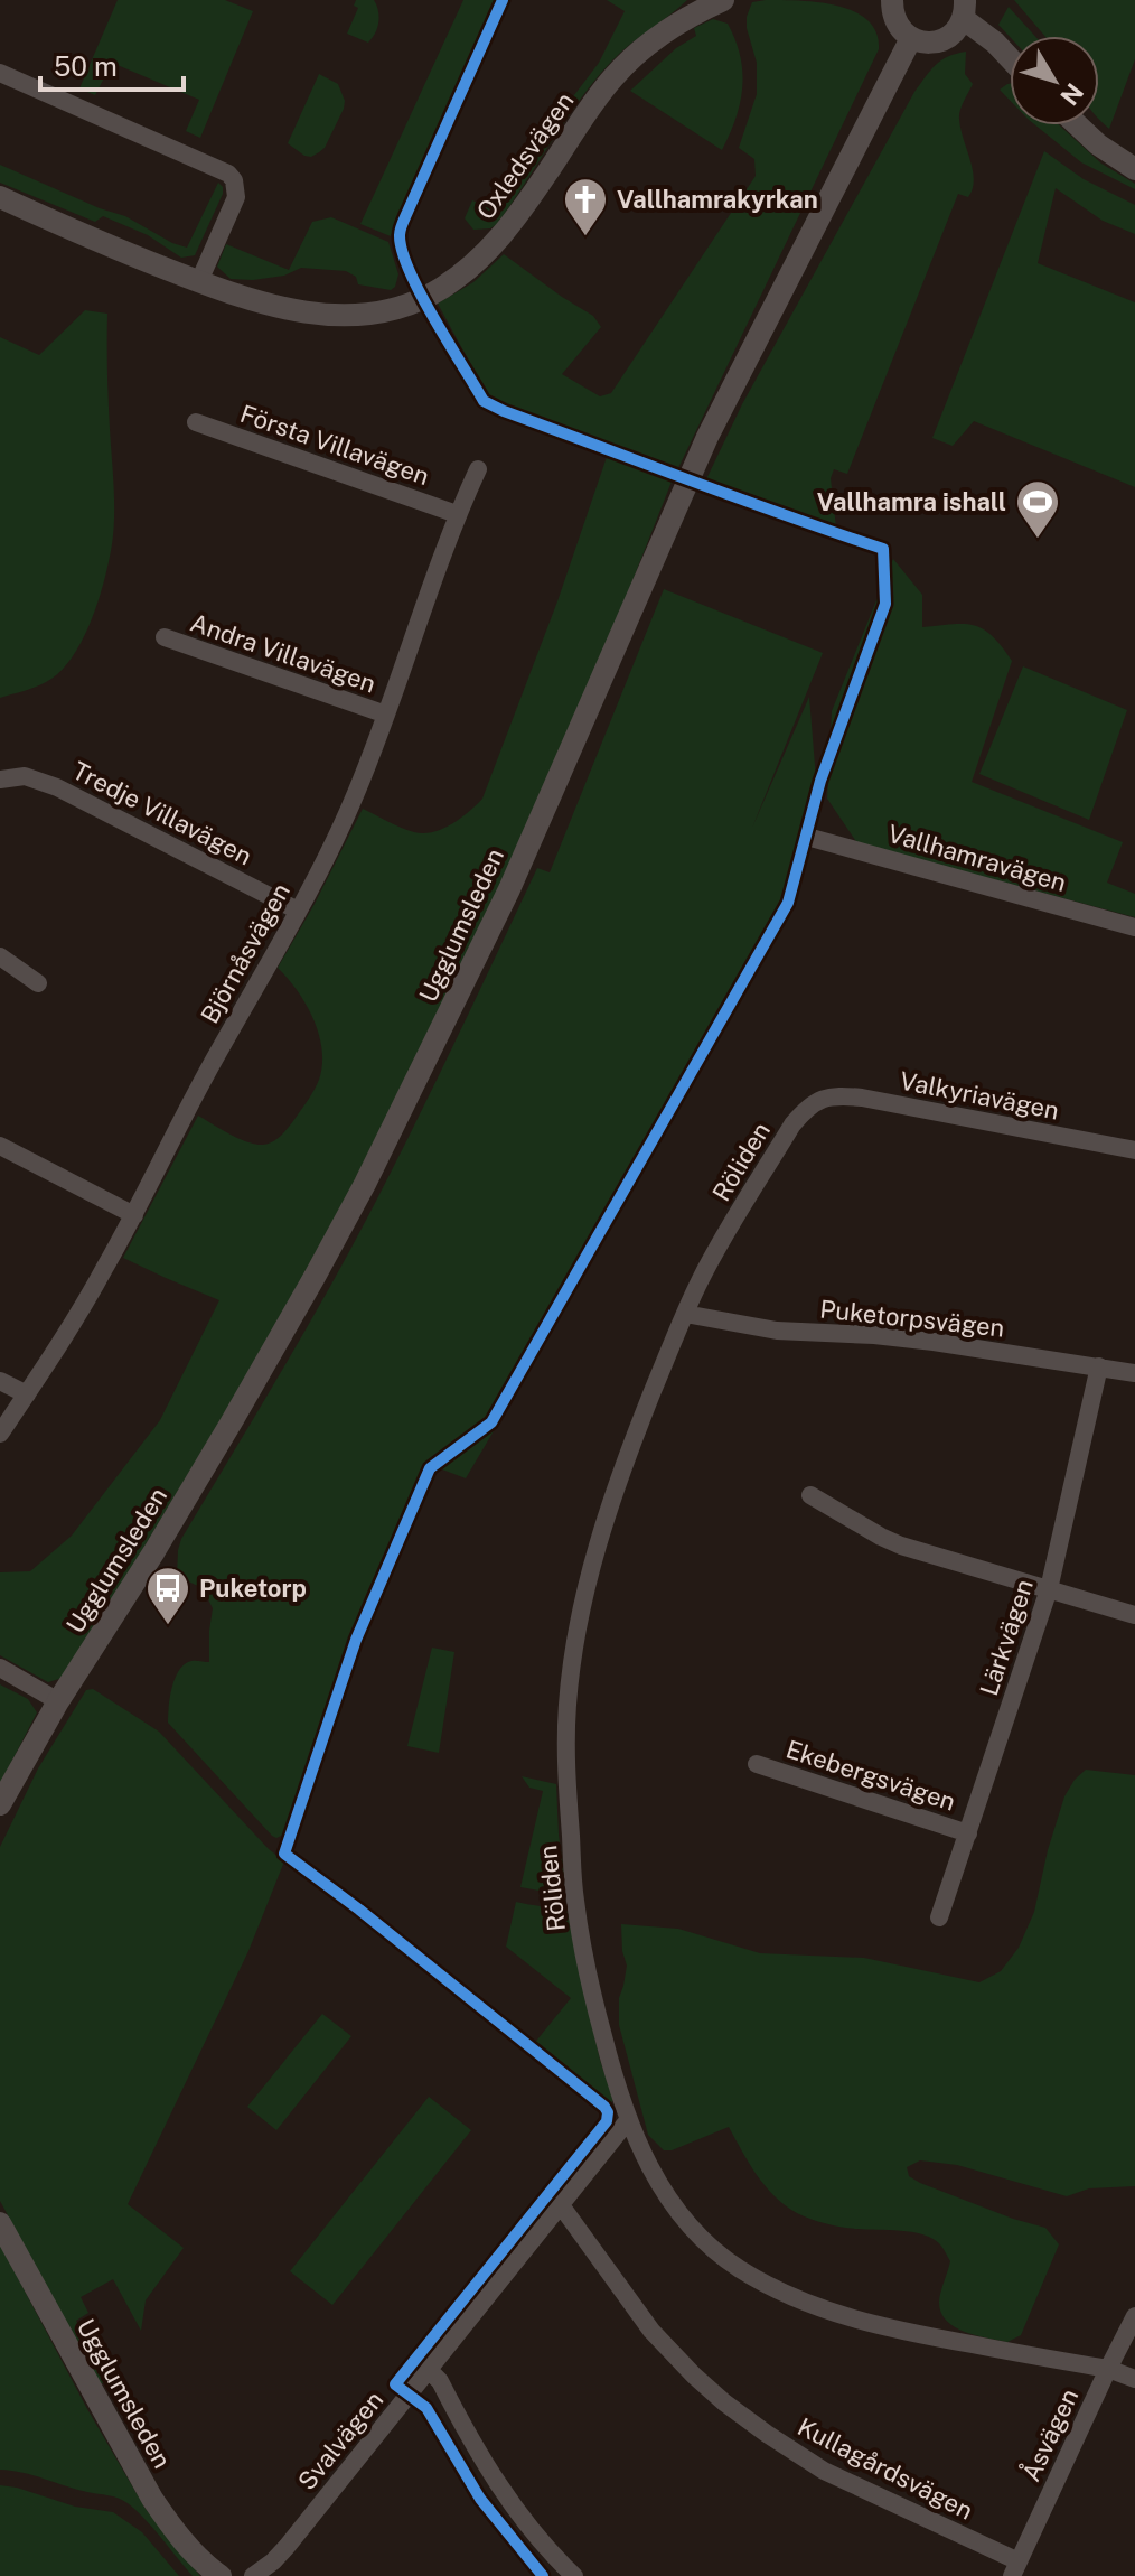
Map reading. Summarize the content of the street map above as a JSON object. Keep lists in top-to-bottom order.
{
  "streets": {
    "street": [
      "Oxledsvägen",
      "Första Villavägen",
      "Andra Villavägen",
      "Tredje Villavägen",
      "Vallhamravägen",
      "Ugglumsleden",
      "Björnåsvägen",
      "Valkyriavägen",
      "Röliden",
      "Puketorpsvägen",
      "Lärkvägen",
      "Ekebergsvägen",
      "Åsvägen",
      "Svalvägen",
      "Kullagårdsvägen"
    ]
  },
  "crossings": [
    ["Första Villavägen", "Björnåsvägen"],
    ["Andra Villavägen", "Björnåsvägen"],
    ["Tredje Villavägen", "Björnåsvägen"],
    ["Valkyriavägen", "Röliden"],
    ["Röliden", "Puketorpsvägen"],
    ["Röliden", "Åsvägen"],
    ["Röliden", "Svalvägen"],
    ["Puketorpsvägen", "Lärkvägen"],
    ["Lärkvägen", "Ekebergsvägen"],
    ["Åsvägen", "Kullagårdsvägen"],
    ["Svalvägen", "Kullagårdsvägen"]
  ],
  "places": {
    "church": ["Vallhamrakyrkan"],
    "sports": ["Vallhamra ishall"],
    "bus stop": ["Puketorp"]
  },
  "scale_bar": "50 m",
  "north": "bottom right"
}
